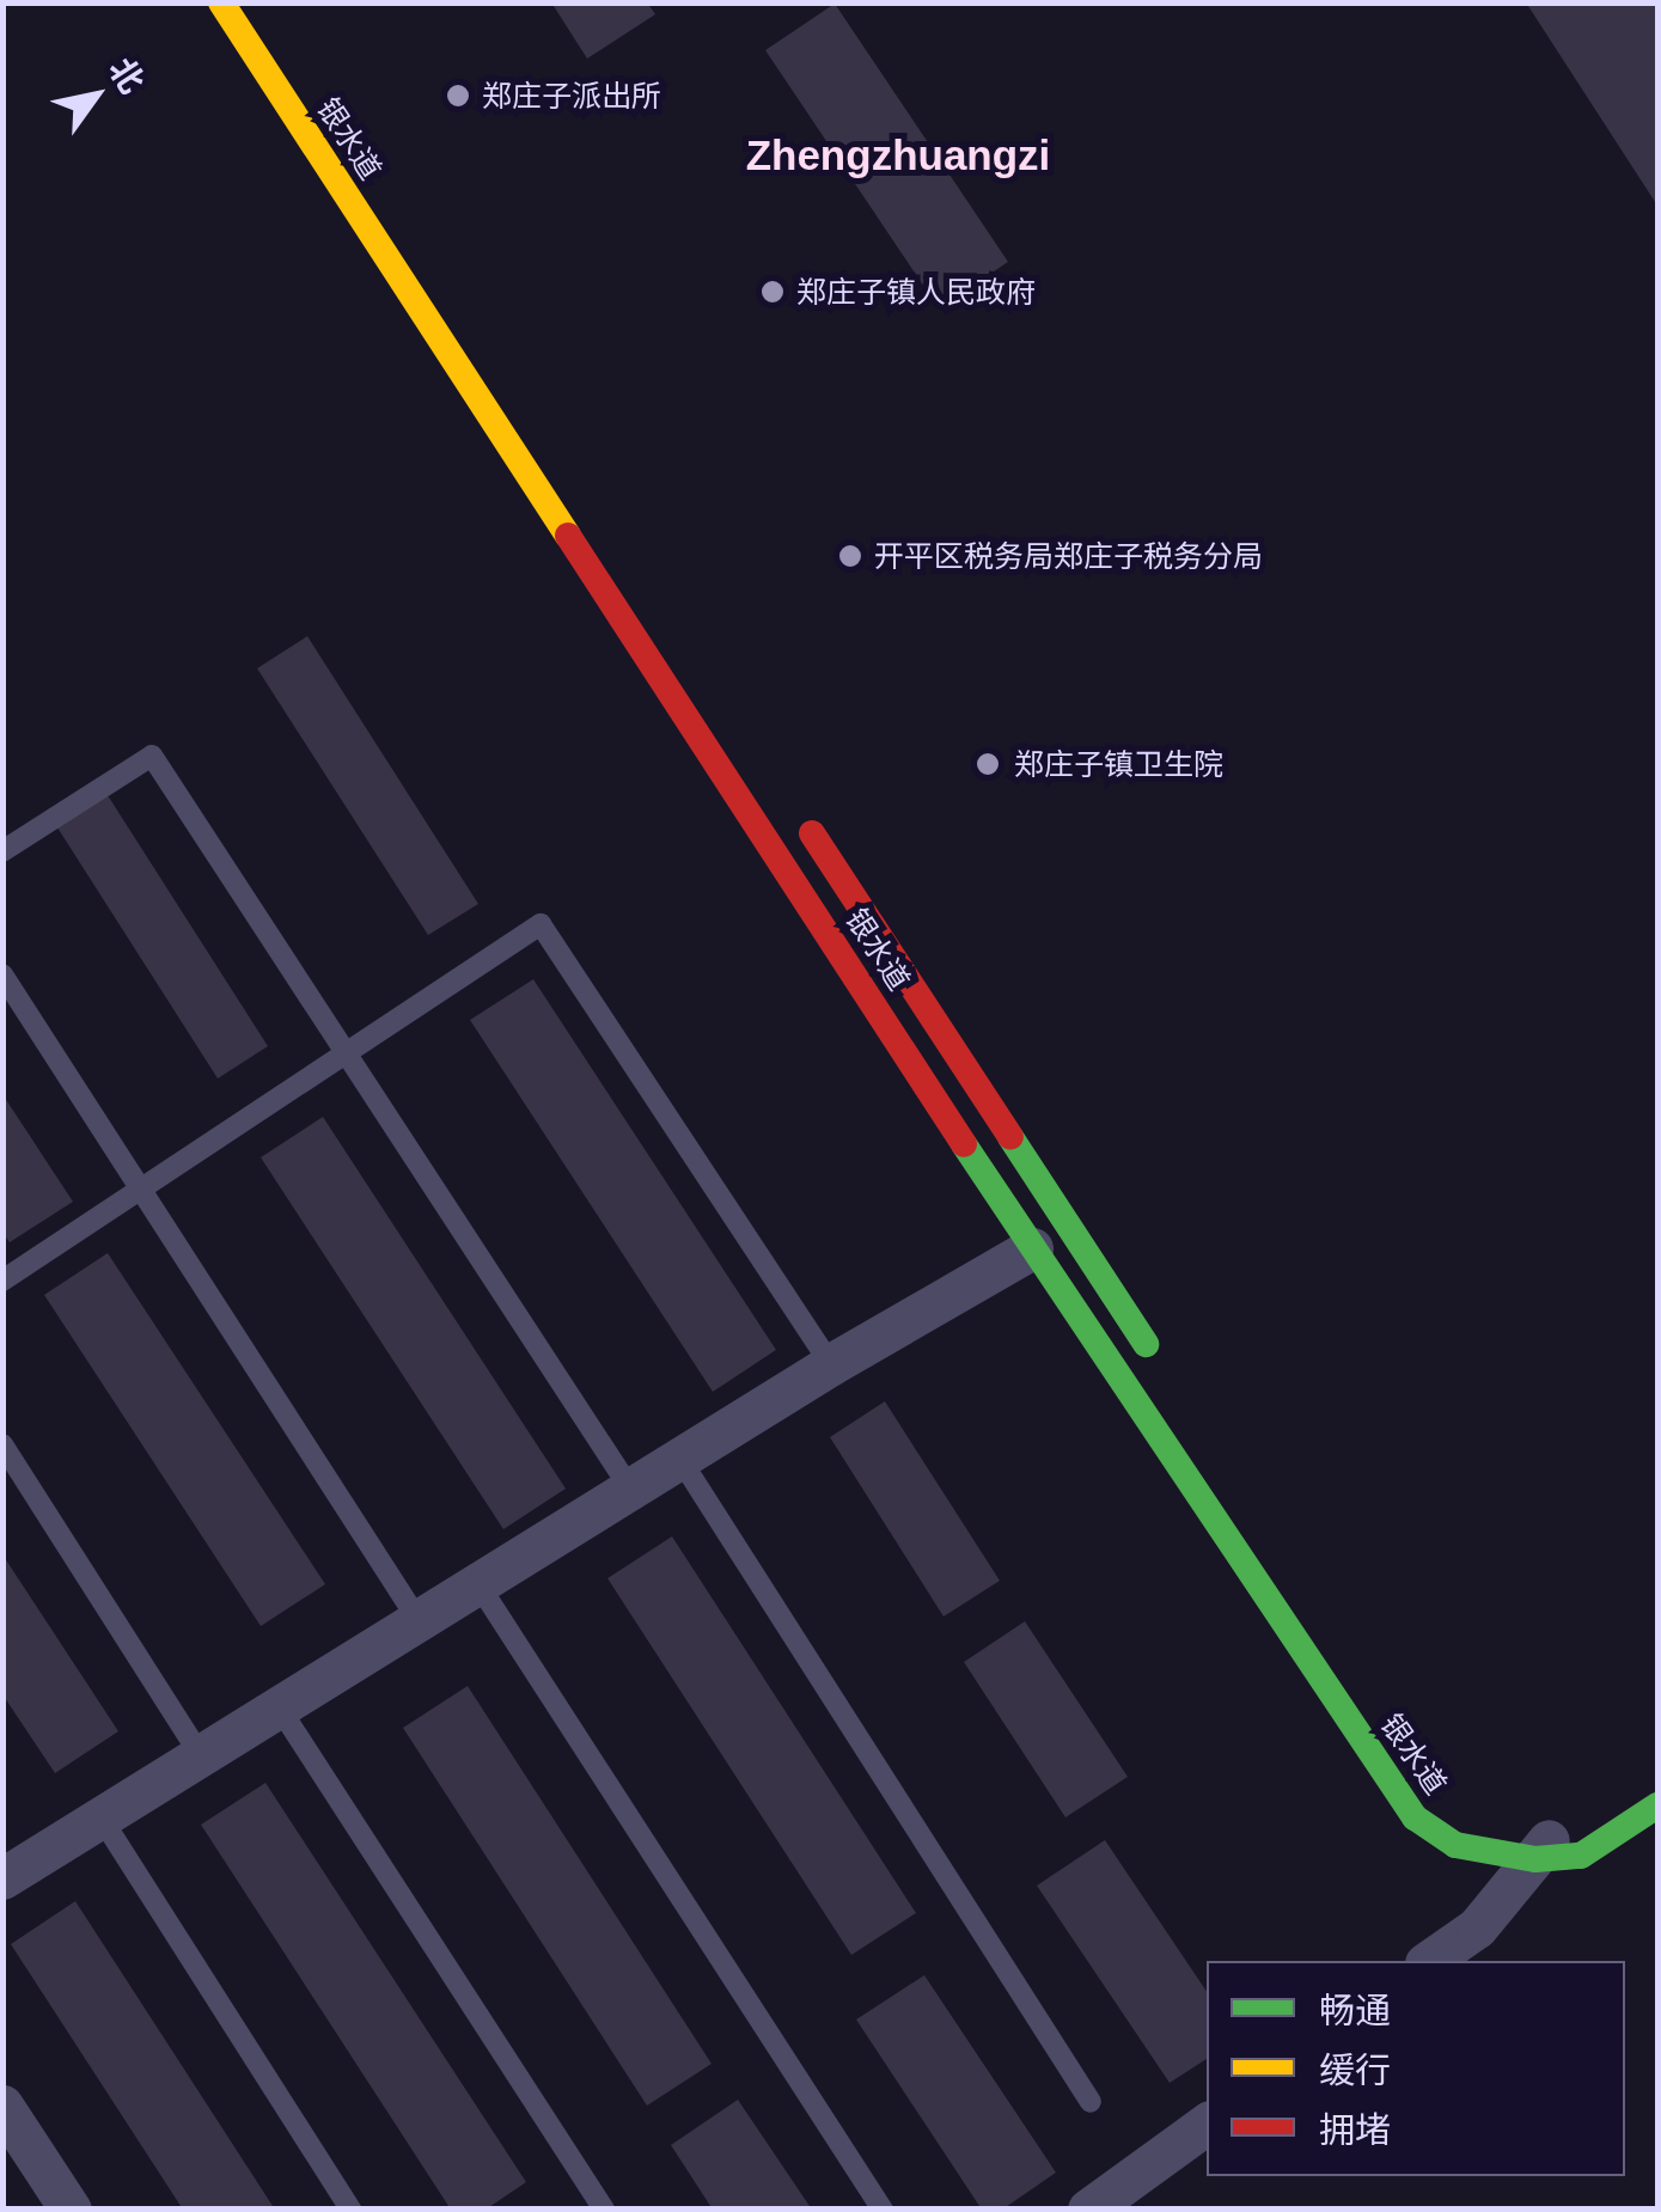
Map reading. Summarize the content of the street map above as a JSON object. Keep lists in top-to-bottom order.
{
  "streets": {
    "street": ["银水道"]
  },
  "districts": ["Zhengzhuangzi"],
  "places": [
    "郑庄子派出所",
    "郑庄子镇人民政府",
    "开平区税务局郑庄子税务分局",
    "郑庄子镇卫生院"
  ],
  "legend": ["畅通", "缓行", "拥堵"],
  "north": "top right"
}
